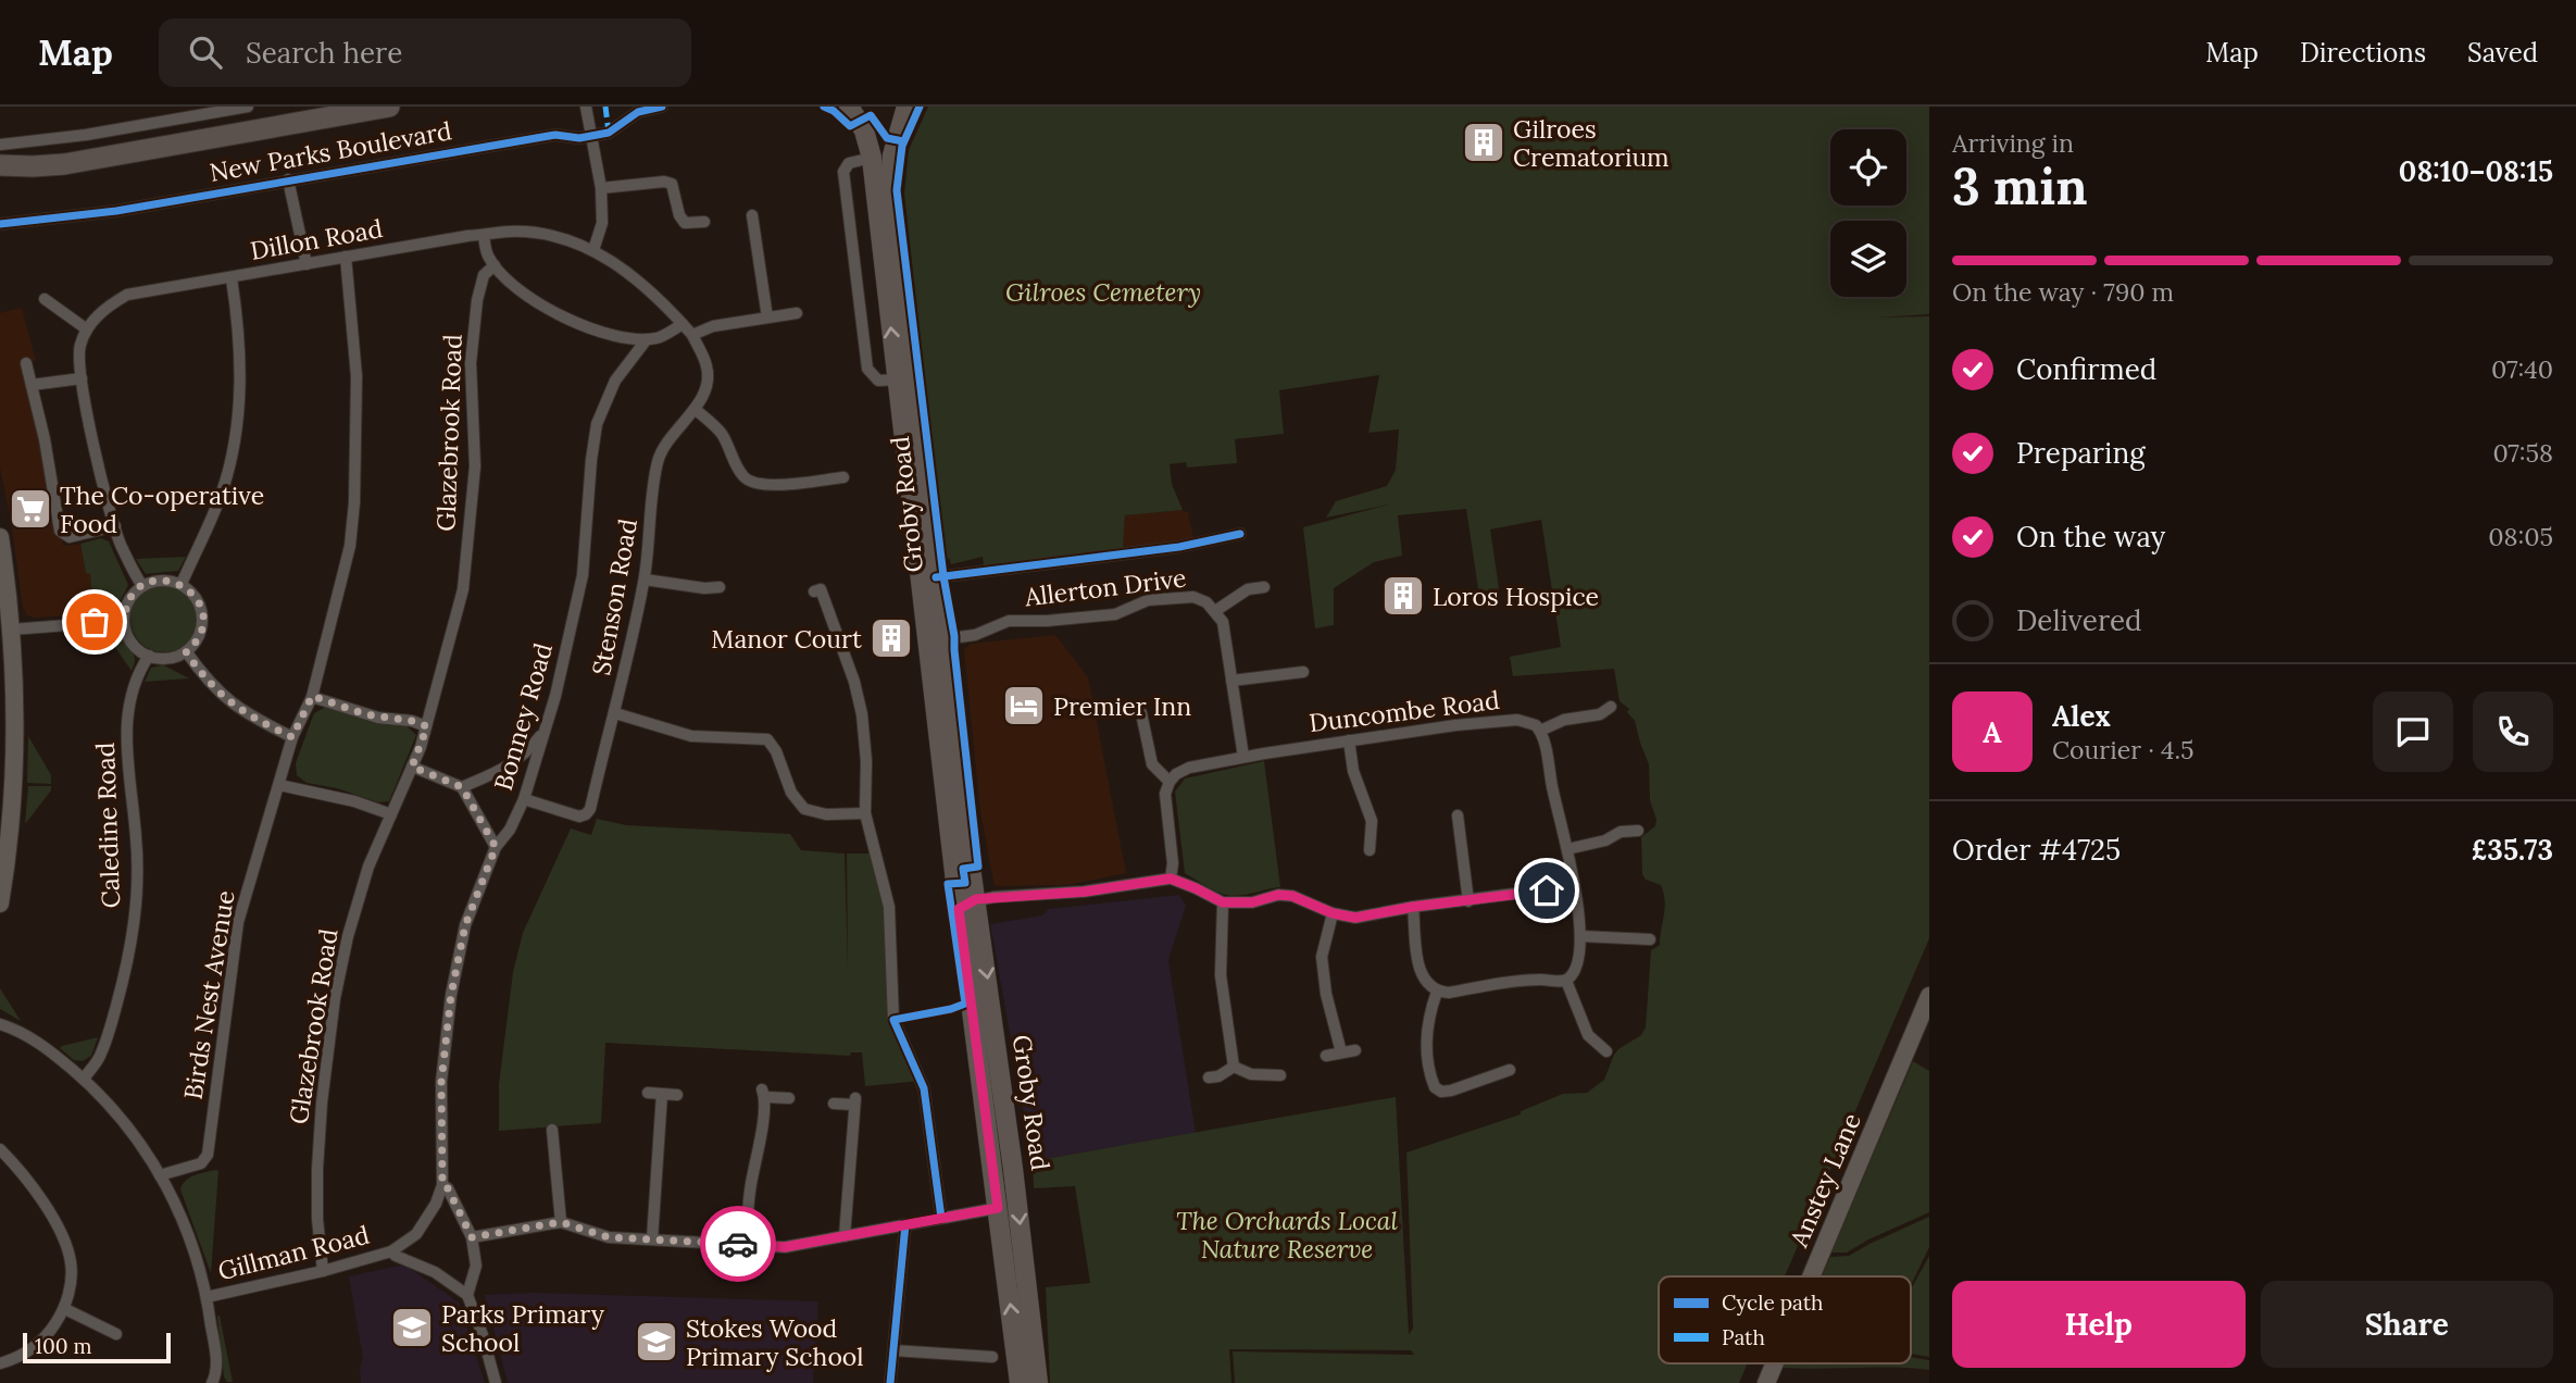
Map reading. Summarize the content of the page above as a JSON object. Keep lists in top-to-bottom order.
{
  "streets": {
    "main road": ["Groby Road", "Anstey Lane"],
    "street": [
      "New Parks Boulevard",
      "Dillon Road",
      "Glazebrook Road",
      "Allerton Drive",
      "Stenson Road",
      "Duncombe Road",
      "Bonney Road",
      "Caledine Road",
      "Birds Nest Avenue",
      "Gillman Road"
    ]
  },
  "crossings": [
    ["Dillon Road", "Stenson Road"],
    ["Dillon Road", "Birds Nest Avenue"],
    ["Glazebrook Road", "Gillman Road"],
    ["Groby Road", "Allerton Drive"],
    ["Allerton Drive", "Duncombe Road"],
    ["Stenson Road", "Bonney Road"],
    ["Bonney Road", "Gillman Road"]
  ],
  "parks": ["Gilroes Cemetery", "The Orchards Local Nature Reserve"],
  "places": {
    "building": ["Gilroes Crematorium", "Loros Hospice", "Manor Court"],
    "supermarket": ["The Co-operative Food"],
    "hotel": ["Premier Inn"],
    "school or university": ["Parks Primary School", "Stokes Wood Primary School"]
  },
  "legend": ["Cycle path", "Path"],
  "scale_bar": "100 m",
  "page": {
    "header": "Map",
    "search": "Search here",
    "nav": ["Map", "Directions", "Saved"],
    "heading": ["3 min", "Arriving in", "08:10–08:15"],
    "panel": [
      "Alex",
      "Courier · 4.5",
      "Order #4725",
      "£35.73"
    ],
    "bar": "On the way · 790 m",
    "list": [
      ["Confirmed", "07:40"],
      ["Preparing", "07:58"],
      ["On the way", "08:05"],
      "Delivered"
    ],
    "round": "A",
    "buttons": ["Help", "Share"],
    "scale": "100 m"
  }
}
